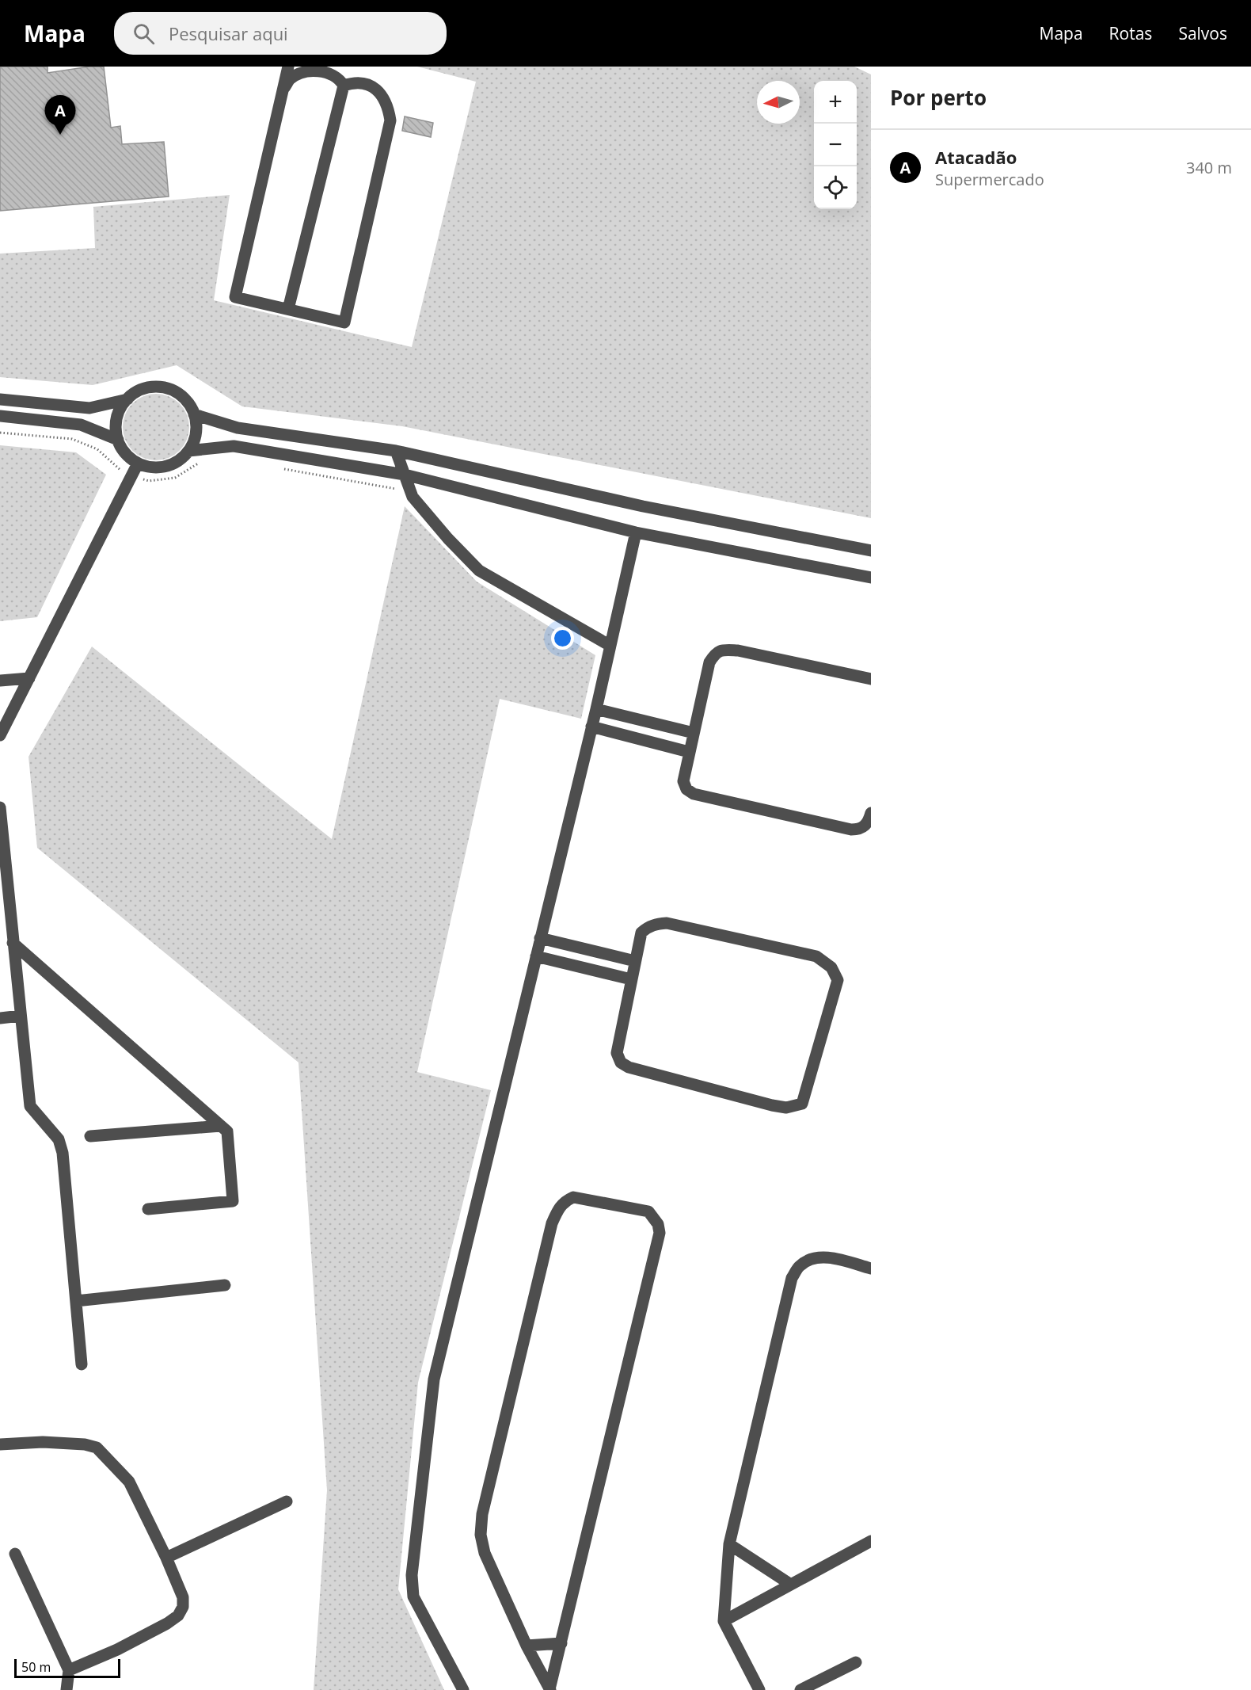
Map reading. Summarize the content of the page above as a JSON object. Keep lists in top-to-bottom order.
{
  "scale_bar": "50 m",
  "north": "left",
  "page": {
    "header": "Mapa",
    "search": "Pesquisar aqui",
    "nav": ["Mapa", "Rotas", "Salvos"],
    "heading": "Por perto",
    "map_buttons": ["+", "−"],
    "pins": "A",
    "list": [
      {
        "mark": "A",
        "name": "Atacadão",
        "note": "Supermercado",
        "value": "340 m"
      }
    ],
    "scale": "50 m"
  }
}
